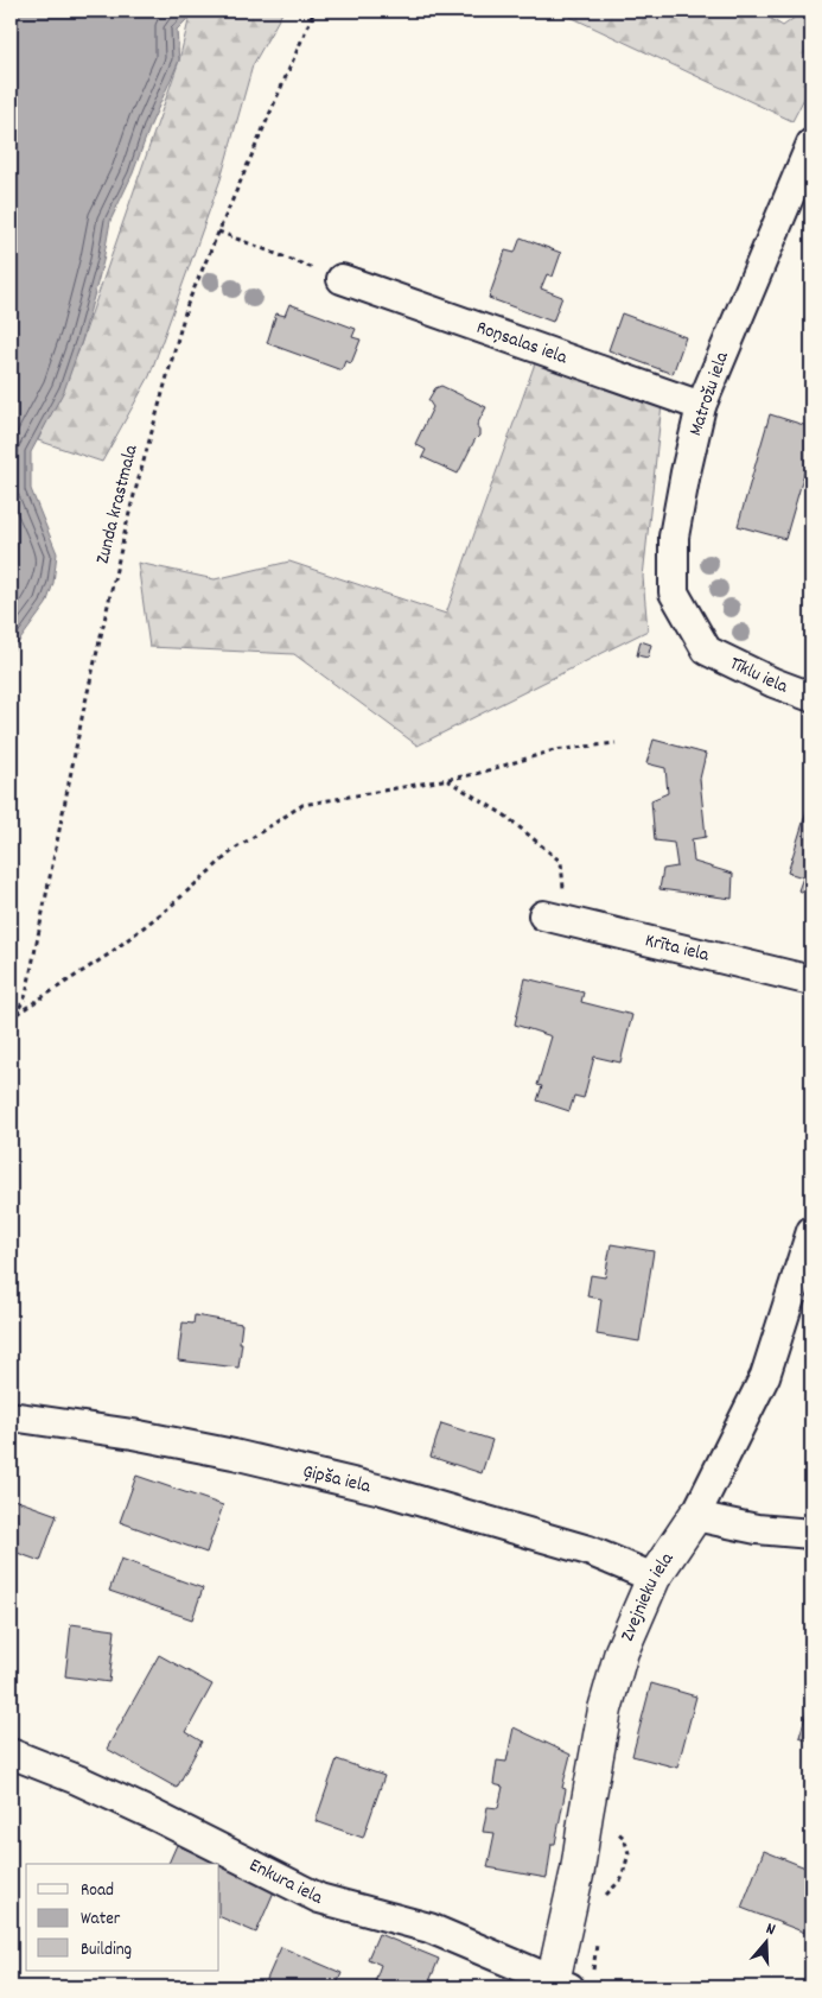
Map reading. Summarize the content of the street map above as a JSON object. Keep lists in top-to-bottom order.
{
  "streets": {
    "street": [
      "Roņsalas iela",
      "Matrožu iela",
      "Tīklu iela",
      "Krīta iela",
      "Ģipša iela",
      "Zvejnieku iela",
      "Enkura iela"
    ],
    "path": ["Zunda krastmala"]
  },
  "crossings": [
    ["Roņsalas iela", "Matrožu iela"],
    ["Matrožu iela", "Tīklu iela"],
    ["Ģipša iela", "Zvejnieku iela"],
    ["Zvejnieku iela", "Enkura iela"]
  ],
  "legend": ["Road", "Water", "Building"],
  "north": "top"
}
